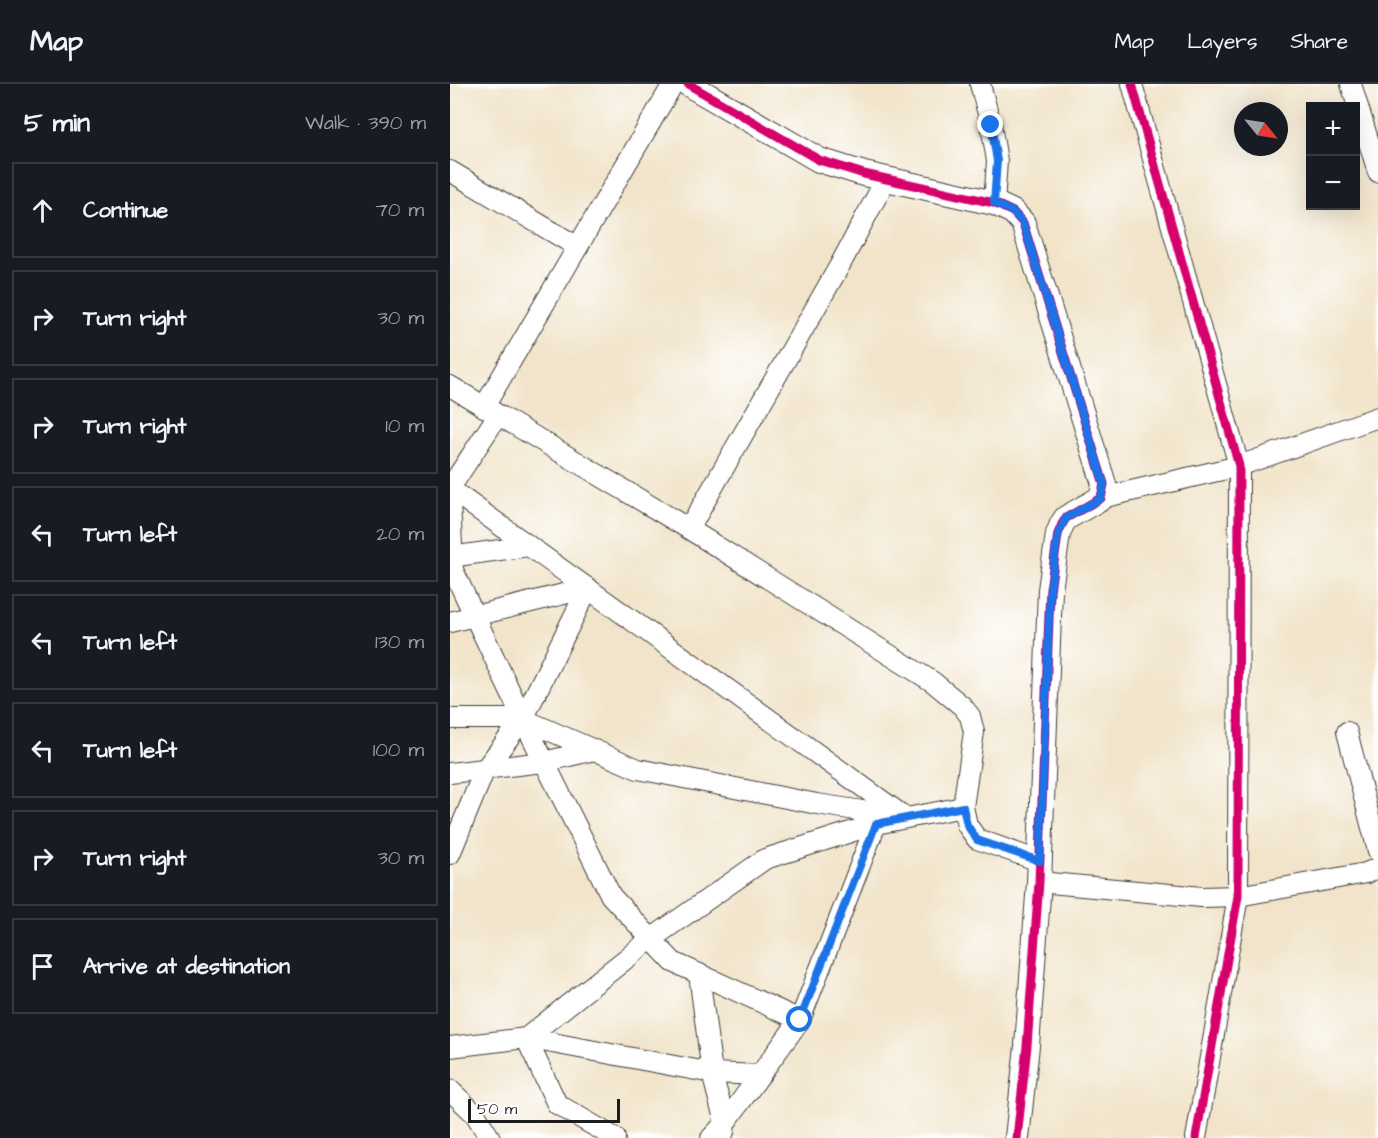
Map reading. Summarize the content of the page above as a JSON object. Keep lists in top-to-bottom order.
{
  "scale_bar": "50 m",
  "north": "bottom right",
  "page": {
    "header": "Map",
    "nav": ["Map", "Layers", "Share"],
    "heading": ["5 min", "Walk · 390 m"],
    "map_buttons": ["+", "−"],
    "list": [
      ["Continue", "70 m"],
      ["Turn right", "30 m"],
      ["Turn right", "10 m"],
      ["Turn left", "20 m"],
      ["Turn left", "130 m"],
      ["Turn left", "100 m"],
      ["Turn right", "30 m"],
      "Arrive at destination"
    ],
    "scale": "50 m"
  }
}
